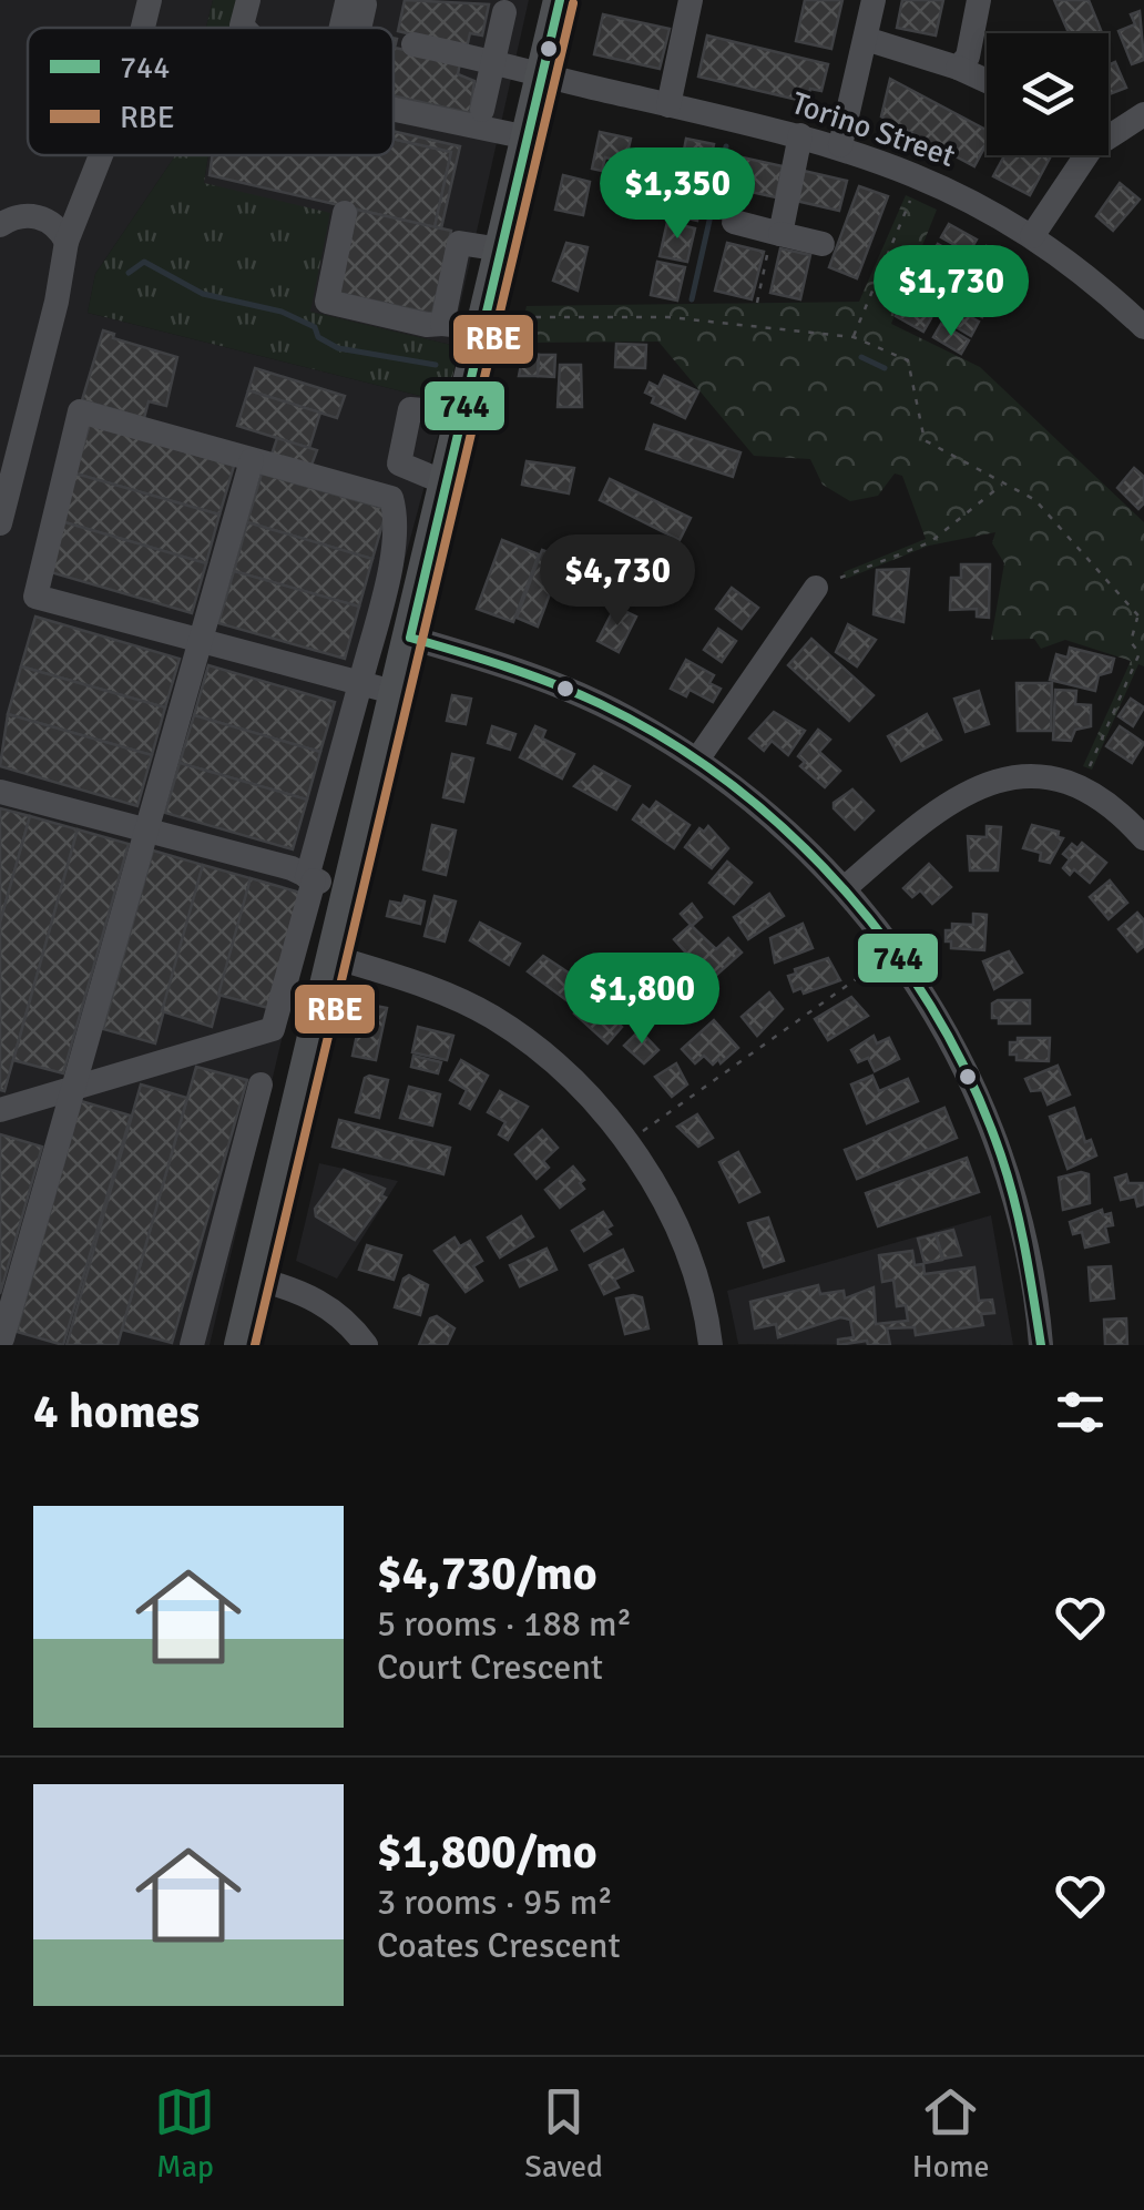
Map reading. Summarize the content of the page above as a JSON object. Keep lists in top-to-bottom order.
{
  "streets": {
    "street": ["Torino Street"]
  },
  "lines": ["transit line 744", "transit line RBE"],
  "legend": ["744", "RBE"],
  "page": {
    "price": [
      "$1,350",
      "$1,730",
      "$4,730",
      "$1,800"
    ],
    "heading": "4 homes",
    "list": [
      {
        "name": "$4,730/mo",
        "note": "5 rooms · 188 m² · Court Crescent"
      },
      {
        "name": "$1,800/mo",
        "note": "3 rooms · 95 m² · Coates Crescent"
      }
    ],
    "tabs": ["Map", "Saved", "Home"]
  }
}
